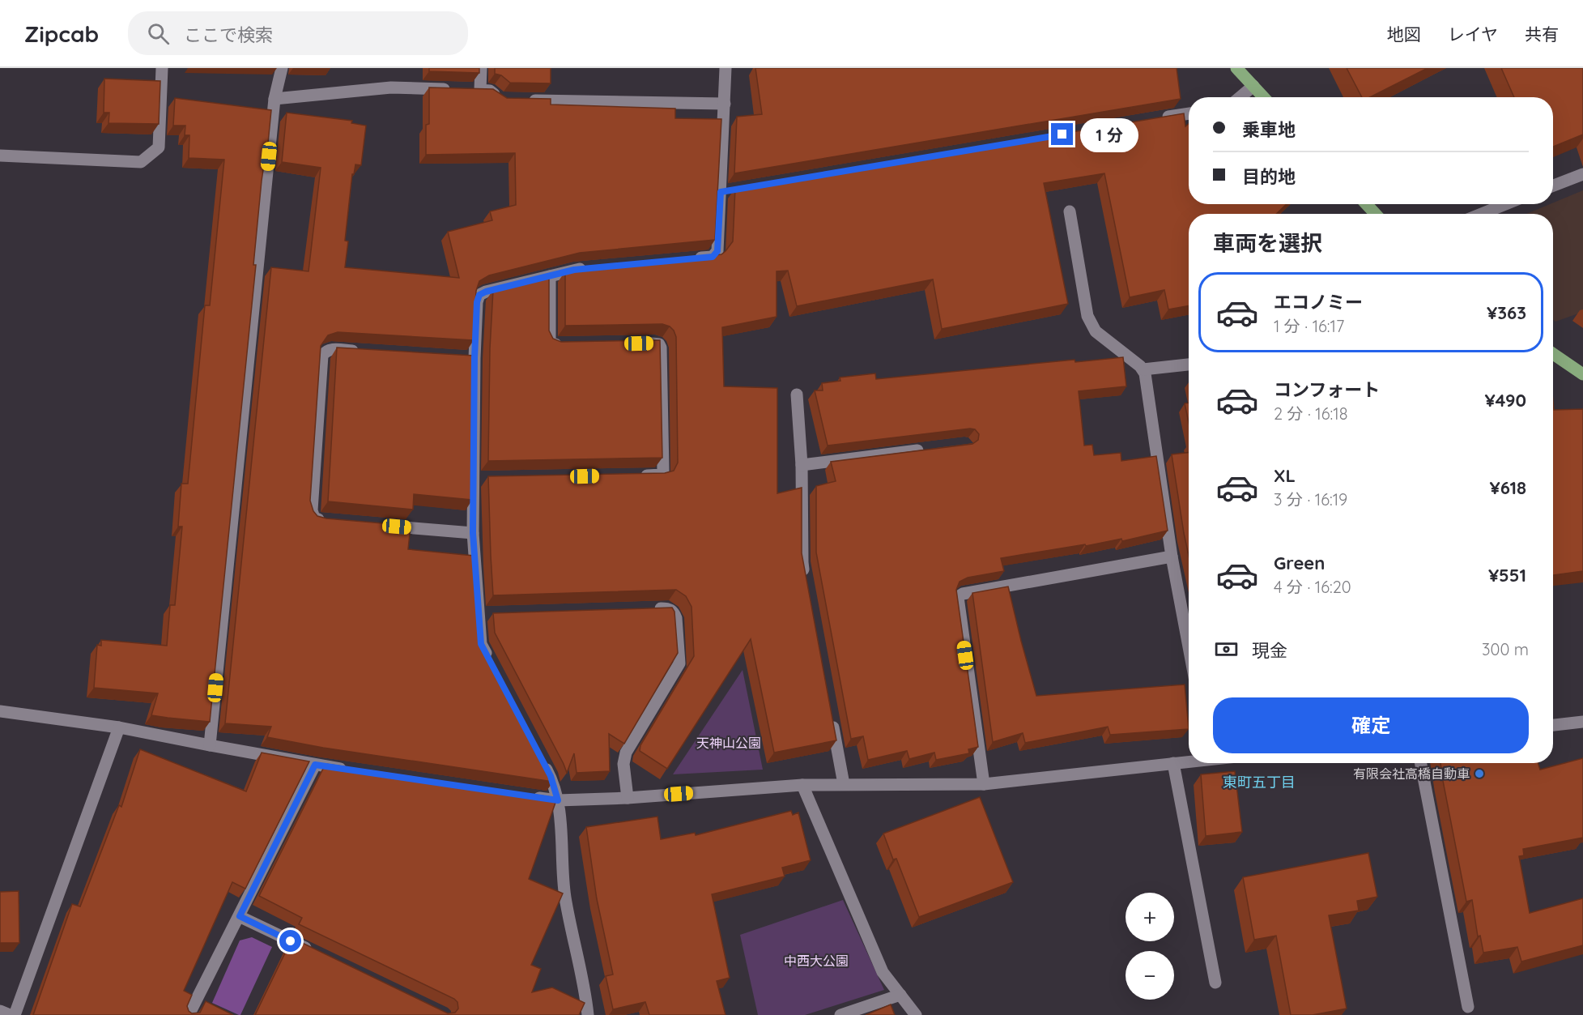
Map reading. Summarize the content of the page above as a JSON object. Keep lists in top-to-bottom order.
{
  "districts": ["東町五丁目"],
  "parks": ["天神山公園", "中西大公園"],
  "places": ["有限会社高橋自動車"],
  "page": {
    "header": "Zipcab",
    "search": "ここで検索",
    "nav": ["地図", "レイヤ", "共有"],
    "banner": ["乗車地", "目的地"],
    "bubble": "1 分",
    "heading": "車両を選択",
    "list": [
      {
        "name": "エコノミー",
        "note": "1 分 · 16:17",
        "value": "¥363"
      },
      {
        "name": "コンフォート",
        "note": "2 分 · 16:18",
        "value": "¥490"
      },
      {
        "name": "XL",
        "note": "3 分 · 16:19",
        "value": "¥618"
      },
      {
        "name": "Green",
        "note": "4 分 · 16:20",
        "value": "¥551"
      }
    ],
    "pay": ["現金", "300 m"],
    "buttons": "確定",
    "map_buttons": ["+", "−"]
  }
}
